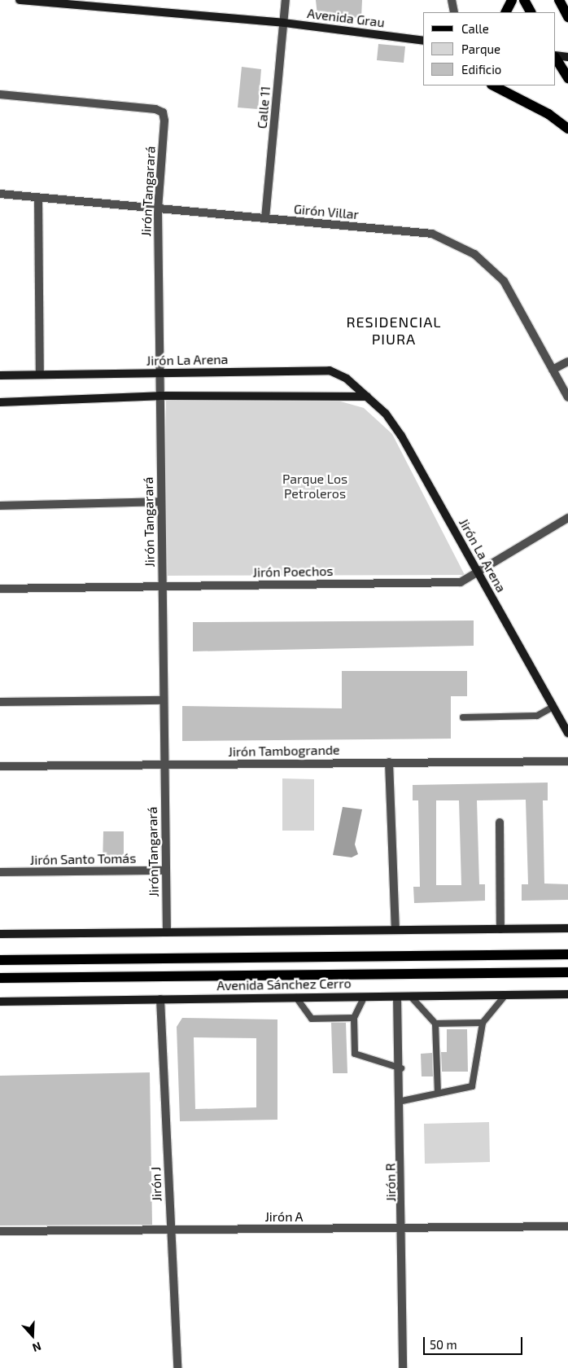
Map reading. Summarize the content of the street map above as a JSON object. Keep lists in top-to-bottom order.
{
  "streets": {
    "main road": ["Avenida Grau", "Jirón La Arena", "Avenida Sánchez Cerro"],
    "street": [
      "Calle 11",
      "Jirón Tangarará",
      "Girón Villar",
      "Jirón Poechos",
      "Jirón Tambogrande",
      "Jirón Santo Tomás",
      "Jirón R",
      "Jirón J",
      "Jirón A"
    ]
  },
  "crossings": [
    ["Avenida Grau", "Calle 11"],
    ["Calle 11", "Girón Villar"],
    ["Jirón Tangarará", "Girón Villar"],
    ["Jirón Tangarará", "Jirón La Arena"],
    ["Jirón Tangarará", "Jirón Poechos"],
    ["Jirón Tangarará", "Jirón Tambogrande"],
    ["Jirón Tangarará", "Jirón Santo Tomás"],
    ["Jirón La Arena", "Jirón Poechos"],
    ["Avenida Sánchez Cerro", "Jirón R"],
    ["Avenida Sánchez Cerro", "Jirón J"],
    ["Jirón R", "Jirón A"],
    ["Jirón J", "Jirón A"]
  ],
  "districts": ["RESIDENCIAL PIURA"],
  "parks": ["Parque Los Petroleros"],
  "legend": ["Calle", "Parque", "Edificio"],
  "scale_bar": "50 m",
  "north": "bottom"
}
